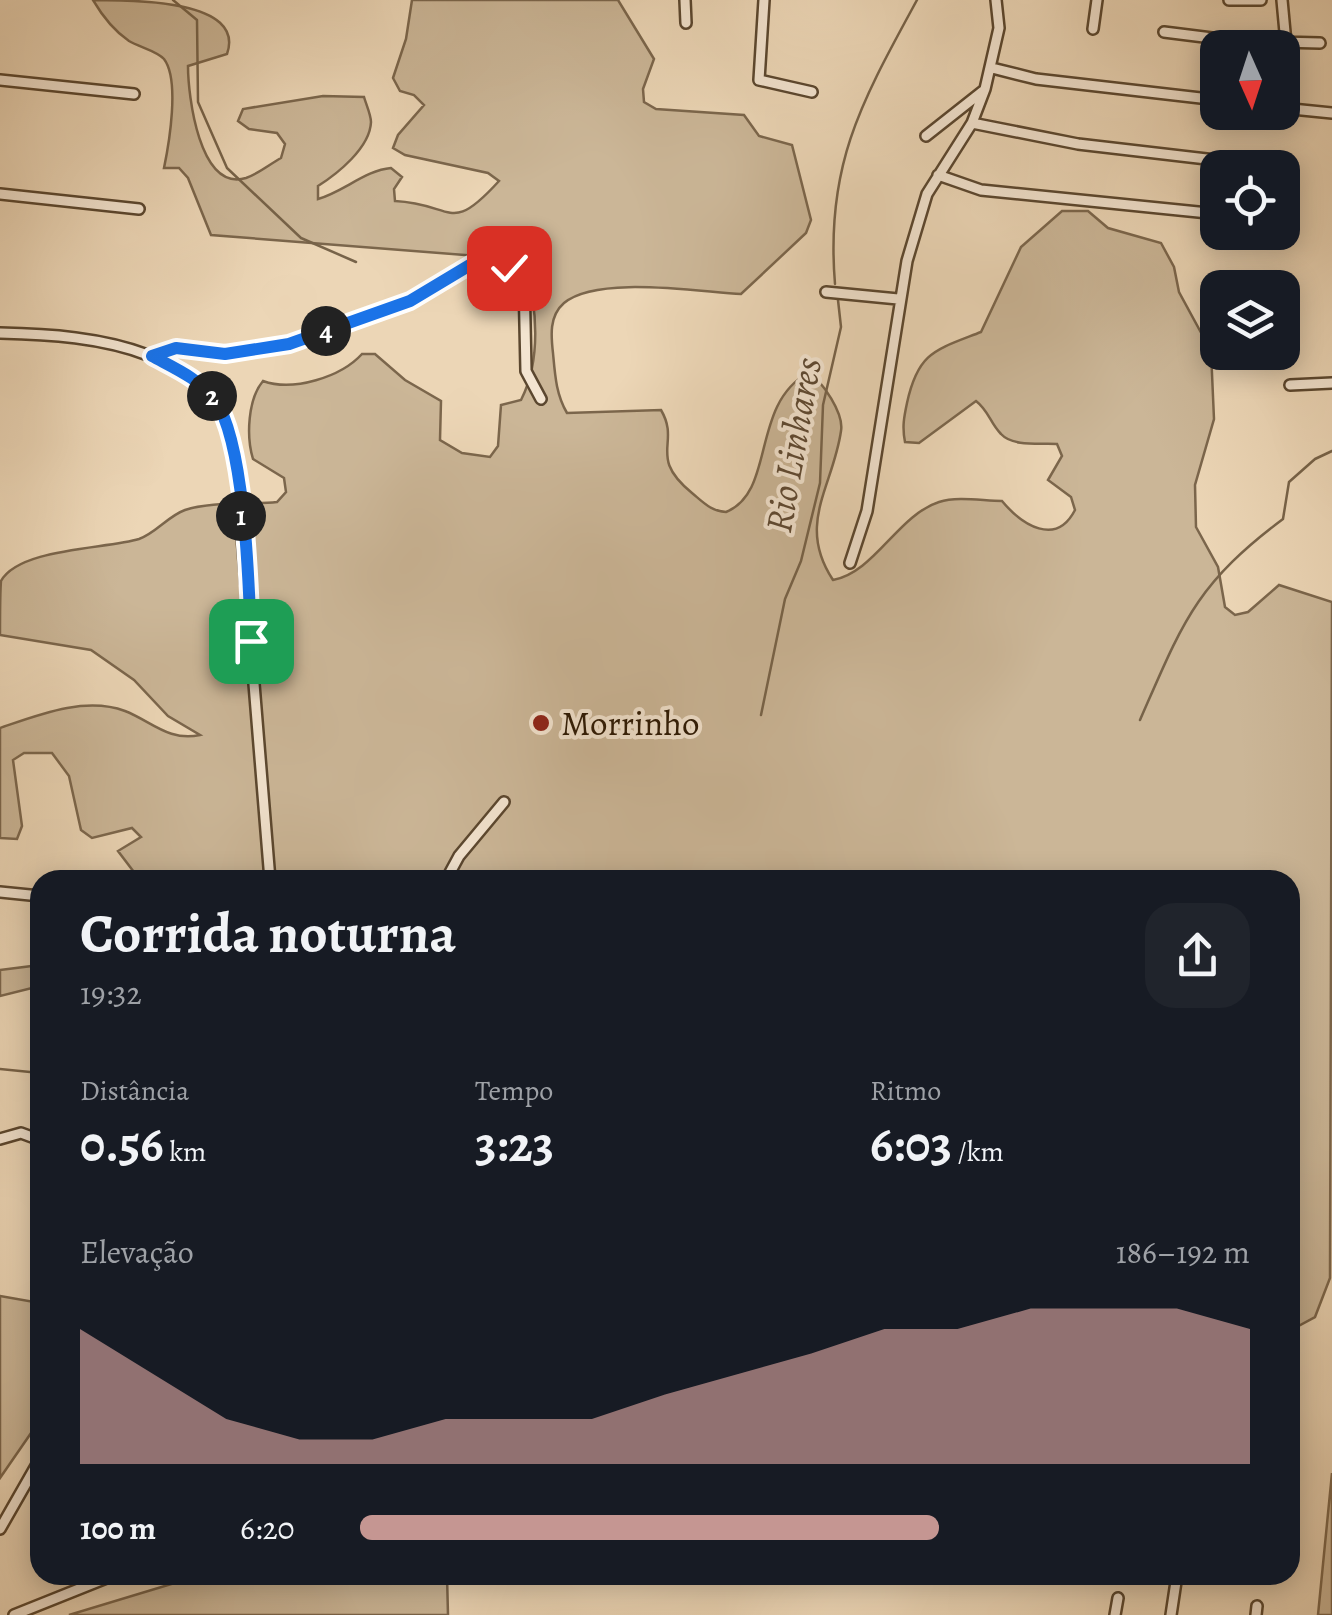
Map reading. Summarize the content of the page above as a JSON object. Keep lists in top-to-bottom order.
{
  "water": ["Rio Linhares"],
  "places": ["Morrinho"],
  "north": "bottom",
  "page": {
    "pins": ["4", "2", "1"],
    "heading": ["Corrida noturna", "19:32"],
    "stats": [
      ["Distância", "0.56 km"],
      ["Tempo", "3:23"],
      ["Ritmo", "6:03 /km"]
    ],
    "chart": ["Elevação", "186–192 m"],
    "list": [
      {
        "name": "100 m",
        "note": "6:20"
      }
    ]
  }
}
